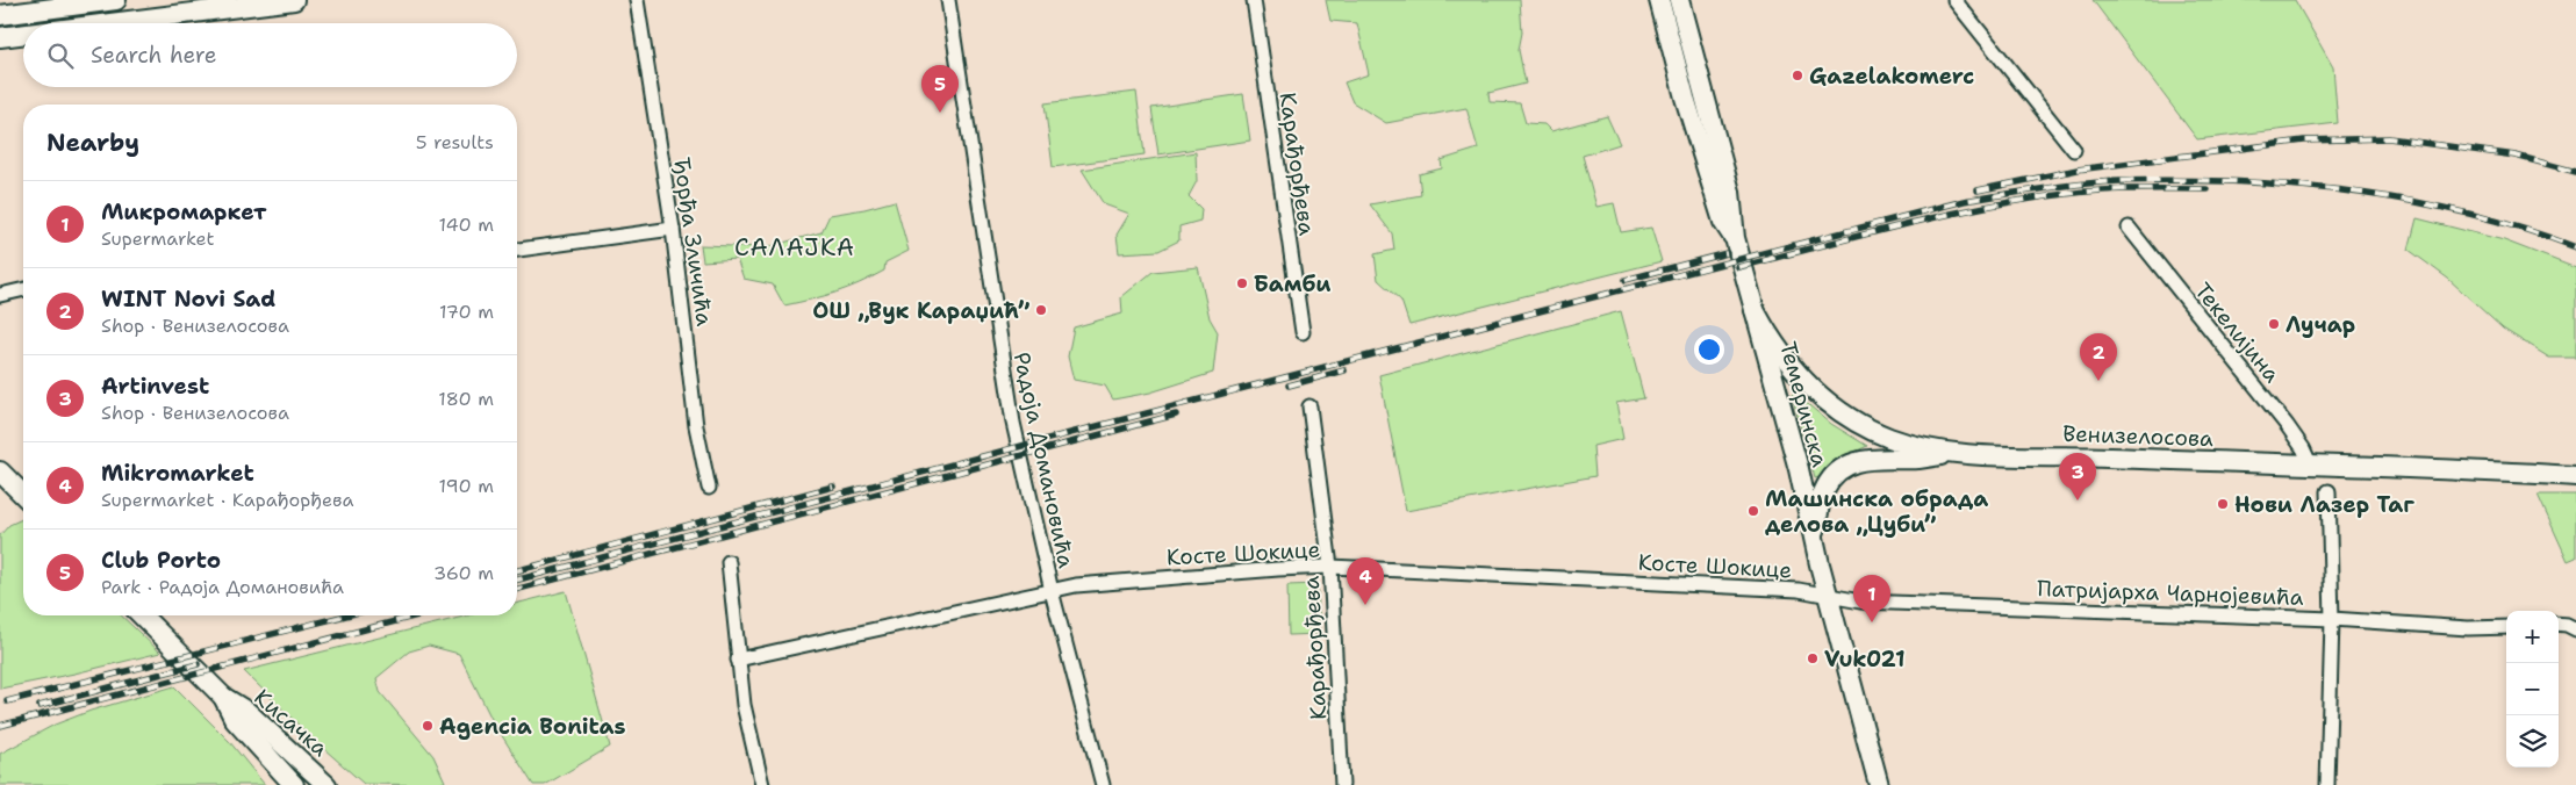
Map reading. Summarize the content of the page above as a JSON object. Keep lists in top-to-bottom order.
{
  "streets": {
    "main road": ["Темеринска", "Венизелосова", "Кисачка"],
    "street": [
      "Карађорђева",
      "Ђорђа Зличића",
      "Текелијина",
      "Радоја Домановића",
      "Косте Шокице",
      "Патријарха Чарнојевића"
    ]
  },
  "crossings": [
    ["Карађорђева", "Косте Шокице"],
    ["Текелијина", "Венизелосова"],
    ["Темеринска", "Венизелосова"],
    ["Темеринска", "Косте Шокице"],
    ["Темеринска", "Патријарха Чарнојевића"],
    ["Радоја Домановића", "Косте Шокице"],
    ["Косте Шокице", "Патријарха Чарнојевића"]
  ],
  "districts": ["САЛАЈКА"],
  "places": [
    "Gazelakomerc",
    "Бамби",
    "ОШ „Вук Караџић”",
    "Лучар",
    "Нови Лазер Таг",
    "Машинска обрада делова „Цуби”",
    "Vuk021",
    "Agencia Bonitas"
  ],
  "page": {
    "search": "Search here",
    "pins": [
      "5",
      "2",
      "3",
      "4",
      "1"
    ],
    "heading": ["Nearby", "5 results"],
    "list": [
      {
        "mark": "1",
        "name": "Микромаркет",
        "note": "Supermarket",
        "value": "140 m"
      },
      {
        "mark": "2",
        "name": "WINT Novi Sad",
        "note": "Shop · Венизелосова",
        "value": "170 m"
      },
      {
        "mark": "3",
        "name": "Artinvest",
        "note": "Shop · Венизелосова",
        "value": "180 m"
      },
      {
        "mark": "4",
        "name": "Mikromarket",
        "note": "Supermarket · Карађорђева",
        "value": "190 m"
      },
      {
        "mark": "5",
        "name": "Club Porto",
        "note": "Park · Радоја Домановића",
        "value": "360 m"
      }
    ],
    "map_buttons": ["+", "−"]
  }
}
